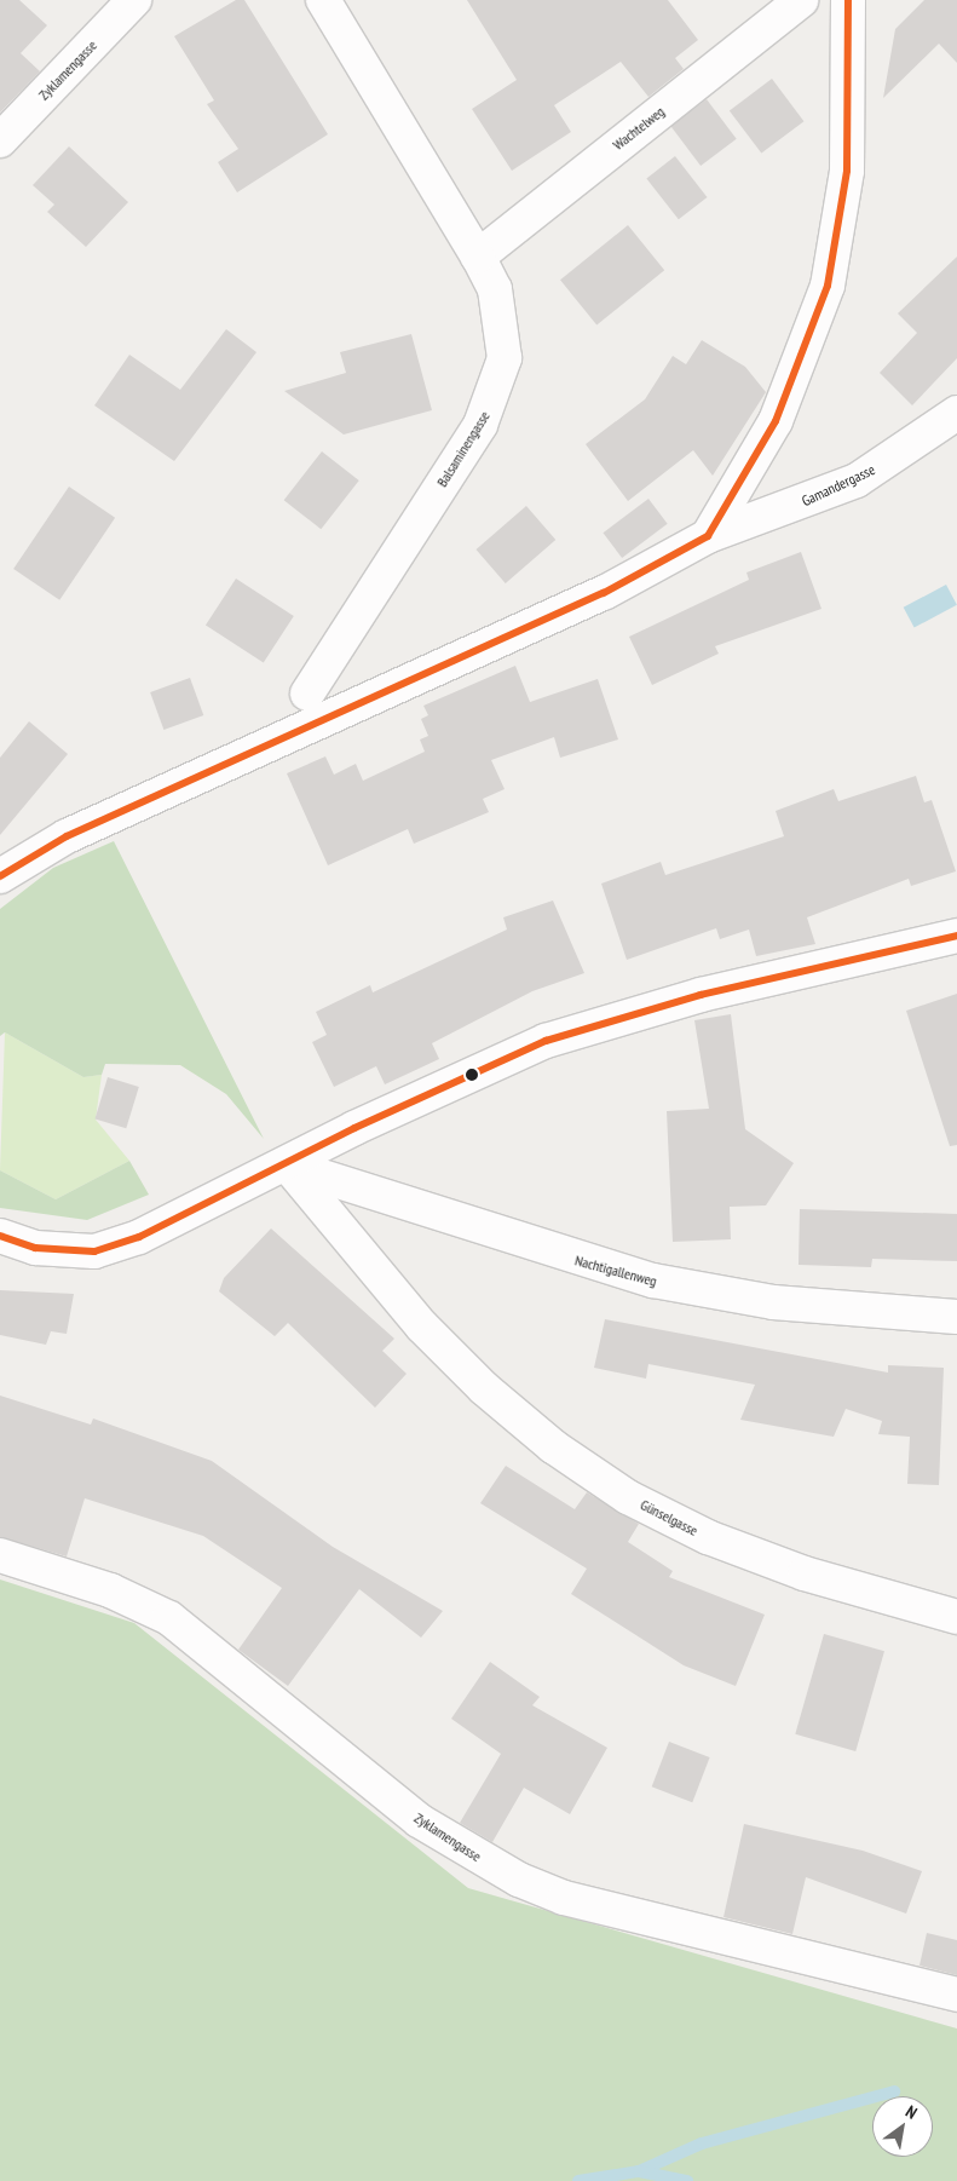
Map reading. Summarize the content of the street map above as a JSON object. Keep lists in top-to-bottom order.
{
  "streets": {
    "street": [
      "Zyklamengasse",
      "Wachtelweg",
      "Balsaminengasse",
      "Gamandergasse",
      "Nachtigallenweg",
      "Günselgasse"
    ]
  },
  "crossings": [
    ["Wachtelweg", "Balsaminengasse"],
    ["Nachtigallenweg", "Günselgasse"]
  ],
  "north": "top right"
}
